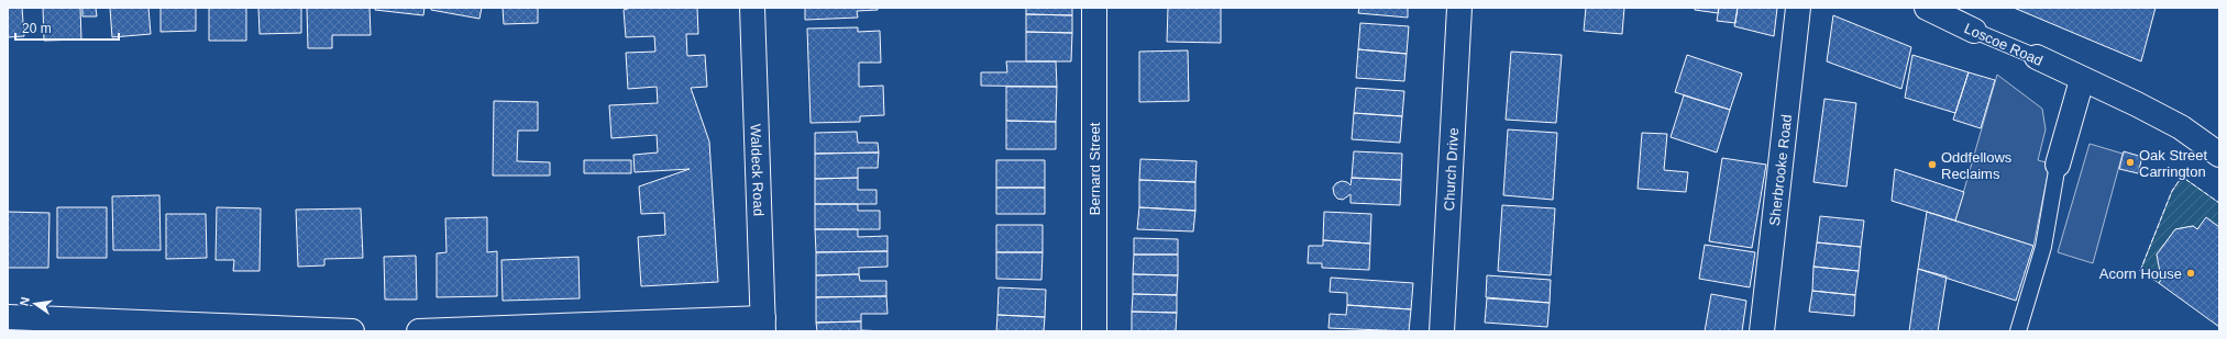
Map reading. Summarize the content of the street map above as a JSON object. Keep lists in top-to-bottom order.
{
  "streets": {
    "street": [
      "Loscoe Road",
      "Waldeck Road",
      "Bernard Street",
      "Church Drive",
      "Sherbrooke Road"
    ]
  },
  "places": ["Oak Street Carrington", "Oddfellows Reclaims", "Acorn House"],
  "scale_bar": "20 m",
  "north": "left"
}
